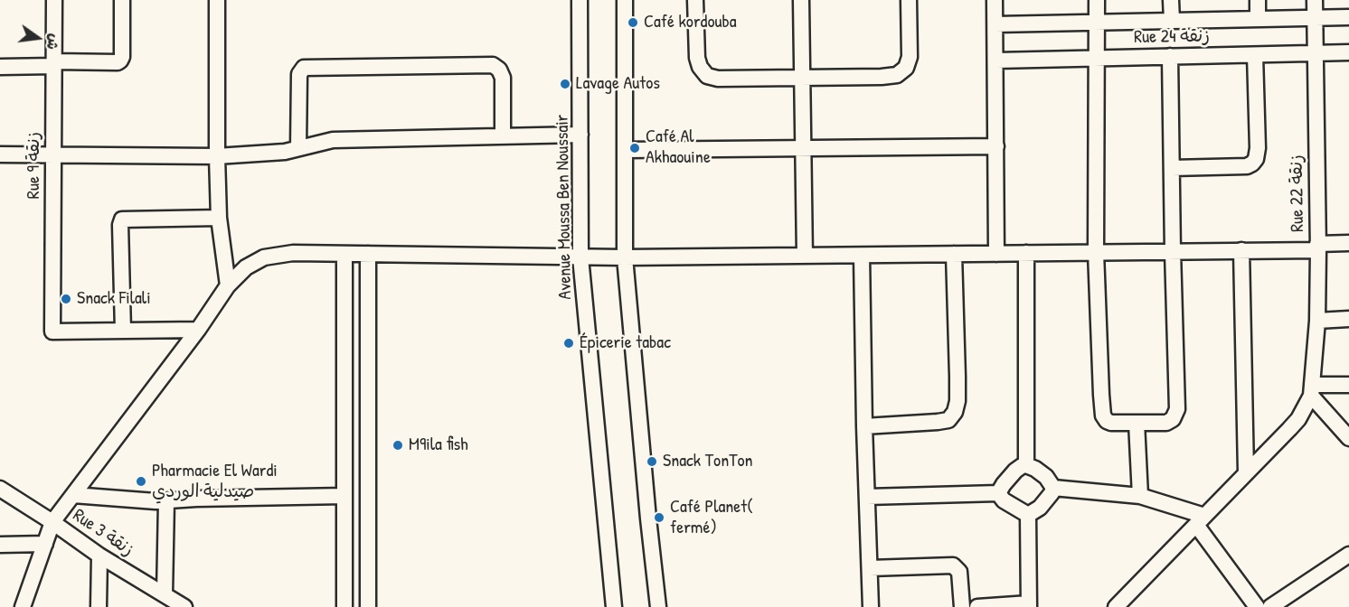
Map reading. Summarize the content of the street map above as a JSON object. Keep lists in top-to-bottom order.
{
  "streets": {
    "street": [
      "Rue 24 زنقة",
      "Rue 9 زنقة",
      "Rue 22 زنقة",
      "Avenue Moussa Ben Noussair",
      "Rue 3 زنقة"
    ]
  },
  "crossings": [
    ["Rue 24 زنقة", "Rue 22 زنقة"]
  ],
  "places": [
    "Café kordouba",
    "Lavage Autos",
    "Café Al Akhaouine",
    "Snack Filali",
    "Épicerie tabac",
    "M9ila fish",
    "Snack TonTon",
    "Pharmacie El Wardi صيدلية الوردي",
    "Café Planet( fermé)"
  ],
  "north": "right"
}
